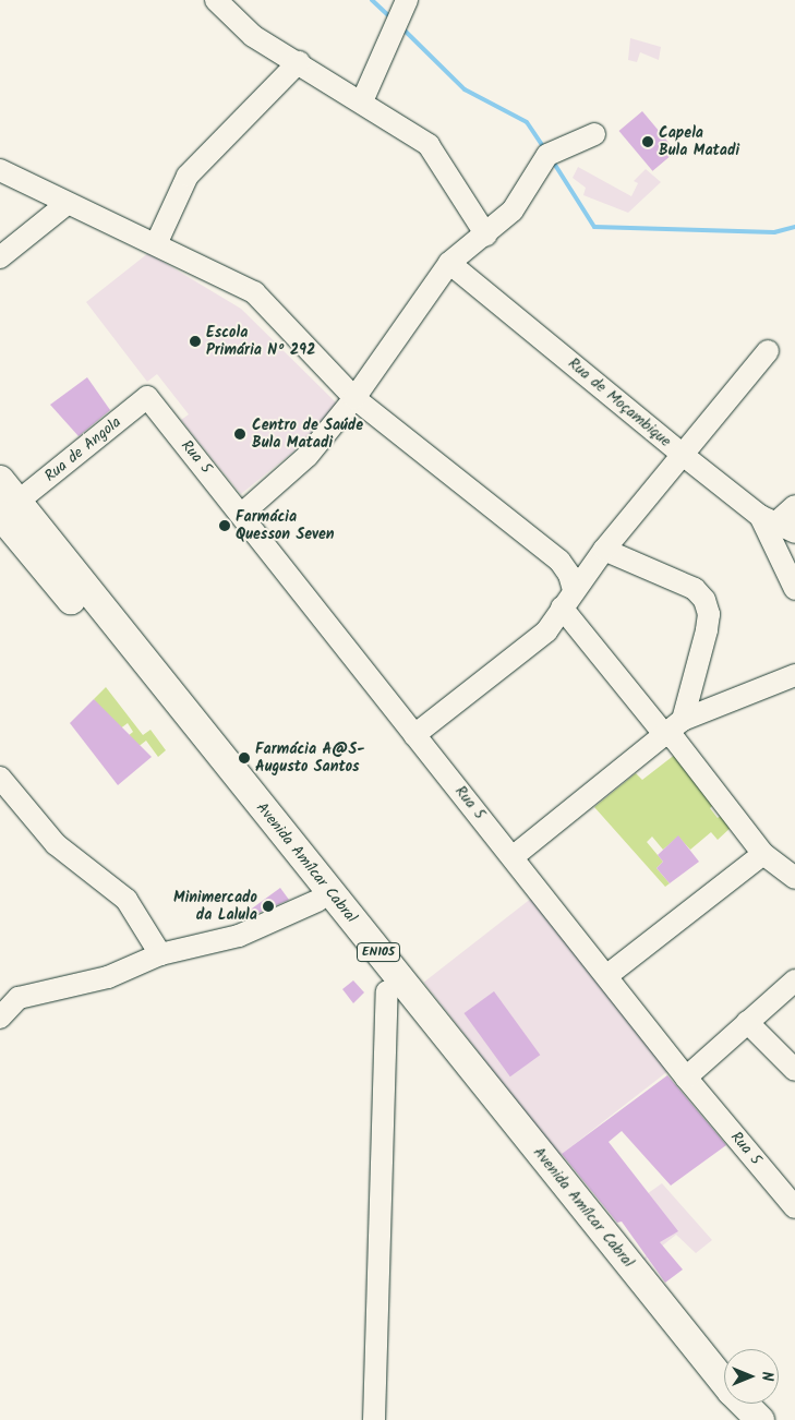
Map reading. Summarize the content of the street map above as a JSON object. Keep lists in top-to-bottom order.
{
  "streets": {
    "main road": ["Avenida Amílcar Cabral", "EN105"],
    "street": ["Rua de Moçambique", "Rua de Angola", "Rua 5"]
  },
  "crossings": [
    ["Rua de Angola", "Rua 5"],
    ["Rua de Angola", "Avenida Amílcar Cabral"]
  ],
  "places": [
    "Capela Bula Matadi",
    "Escola Primária Nº 292",
    "Centro de Saúde Bula Matadi",
    "Farmácia Quesson Seven",
    "Farmácia A@S- Augusto Santos",
    "Minimercado da Lalula"
  ],
  "north": "right"
}
